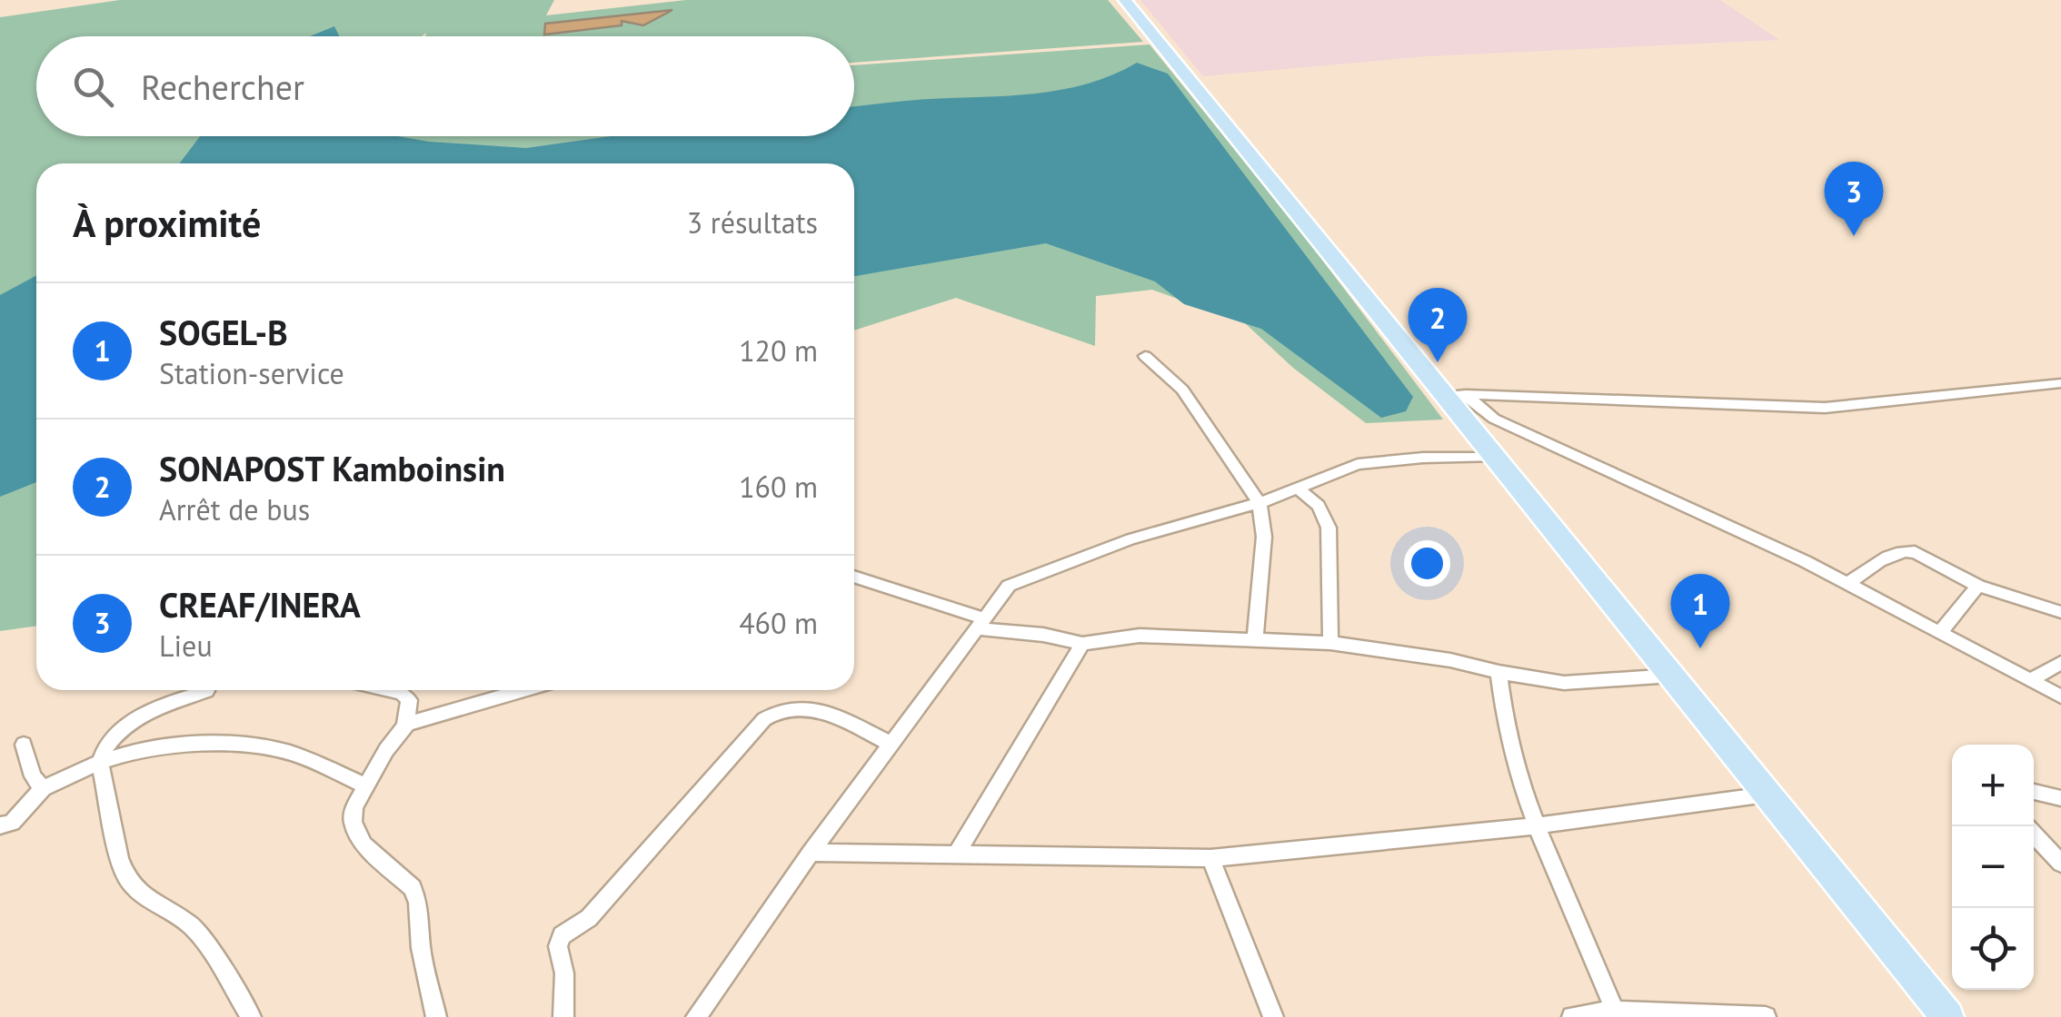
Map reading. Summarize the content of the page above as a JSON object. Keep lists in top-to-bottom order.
{
  "page": {
    "search": "Rechercher",
    "pins": ["3", "2", "1"],
    "heading": ["À proximité", "3 résultats"],
    "list": [
      {
        "mark": "1",
        "name": "SOGEL-B",
        "note": "Station-service",
        "value": "120 m"
      },
      {
        "mark": "2",
        "name": "SONAPOST Kamboinsin",
        "note": "Arrêt de bus",
        "value": "160 m"
      },
      {
        "mark": "3",
        "name": "CREAF/INERA",
        "note": "Lieu",
        "value": "460 m"
      }
    ],
    "map_buttons": ["+", "−"]
  }
}
